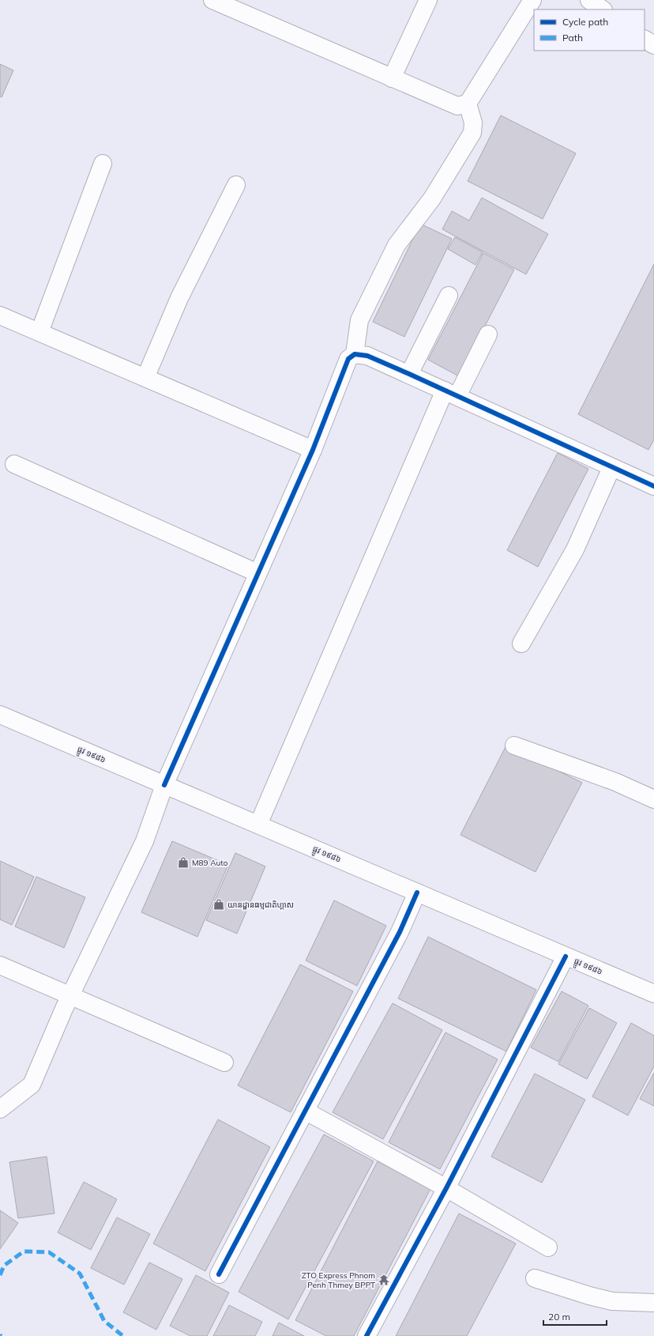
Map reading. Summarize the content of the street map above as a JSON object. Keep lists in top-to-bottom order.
{
  "streets": {
    "street": ["ផ្លូវ ១៩៨៦"]
  },
  "places": {
    "shop": ["M89 Auto", "យានដ្ឋានធម្មជាតិហ្គាស"],
    "temple": ["ZTO Express Phnom Penh Thmey BPPT"]
  },
  "legend": ["Cycle path", "Path"],
  "scale_bar": "20 m"
}
